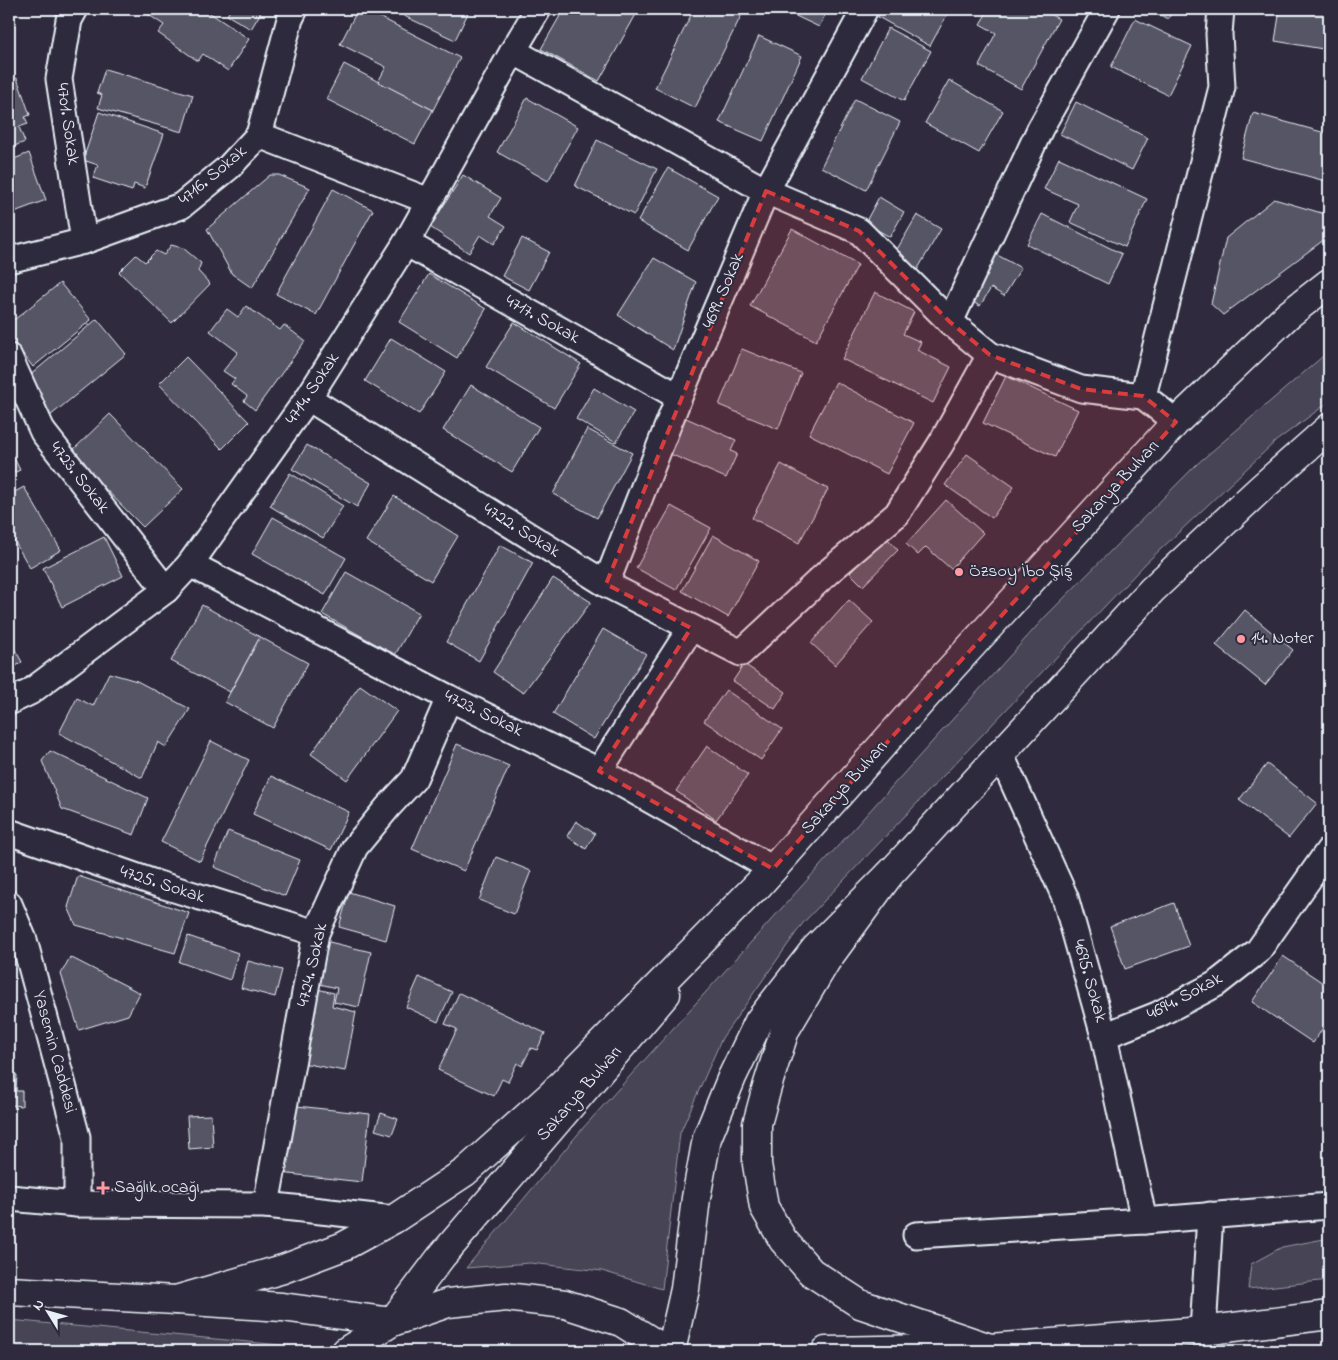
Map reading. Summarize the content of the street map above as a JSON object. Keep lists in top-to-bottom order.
{
  "streets": {
    "main road": ["Sakarya Bulvarı"],
    "street": [
      "4701. Sokak",
      "4716. Sokak",
      "4699. Sokak",
      "4717. Sokak",
      "4714. Sokak",
      "4723. Sokak",
      "4722. Sokak",
      "4725. Sokak",
      "4724. Sokak",
      "4695. Sokak",
      "4694. Sokak",
      "Yasemin Caddesi"
    ]
  },
  "crossings": [
    ["4701. Sokak", "4716. Sokak"],
    ["4699. Sokak", "4717. Sokak"],
    ["4699. Sokak", "4722. Sokak"],
    ["4717. Sokak", "4714. Sokak"],
    ["4714. Sokak", "4723. Sokak"],
    ["4714. Sokak", "4722. Sokak"],
    ["4723. Sokak", "Sakarya Bulvarı"],
    ["4723. Sokak", "4724. Sokak"],
    ["4725. Sokak", "4724. Sokak"],
    ["4695. Sokak", "4694. Sokak"]
  ],
  "places": {
    "other": ["Özsoy İbo Şiş", "14. Noter"],
    "health": ["Sağlık ocağı"]
  },
  "north": "top left"
}
